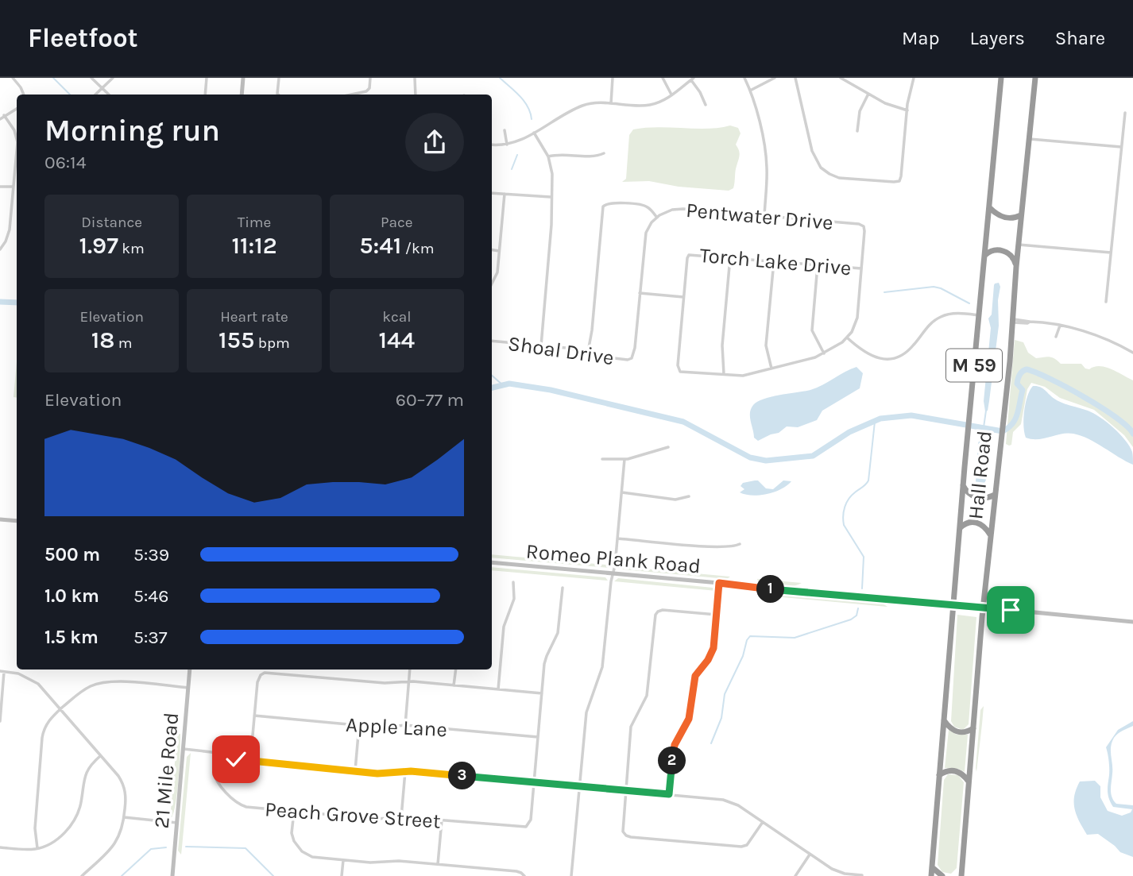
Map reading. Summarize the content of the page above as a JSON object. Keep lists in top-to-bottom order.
{
  "streets": {
    "highway": ["M 59", "Hall Road"],
    "main road": ["Romeo Plank Road", "21 Mile Road"],
    "street": [
      "Pentwater Drive",
      "Torch Lake Drive",
      "Shoal Drive",
      "Apple Lane",
      "Peach Grove Street"
    ]
  },
  "crossings": [
    ["Pentwater Drive", "Torch Lake Drive"],
    ["Hall Road", "Romeo Plank Road"]
  ],
  "page": {
    "header": "Fleetfoot",
    "nav": ["Map", "Layers", "Share"],
    "heading": ["Morning run", "06:14"],
    "stats": [
      ["Distance", "1.97 km"],
      ["Time", "11:12"],
      ["Pace", "5:41 /km"],
      ["Elevation", "18 m"],
      ["Heart rate", "155 bpm"],
      ["kcal", "144"]
    ],
    "chart": ["Elevation", "60–77 m"],
    "list": [
      {
        "name": "500 m",
        "note": "5:39"
      },
      {
        "name": "1.0 km",
        "note": "5:46"
      },
      {
        "name": "1.5 km",
        "note": "5:37"
      }
    ],
    "pins": ["1", "2", "3"]
  }
}
